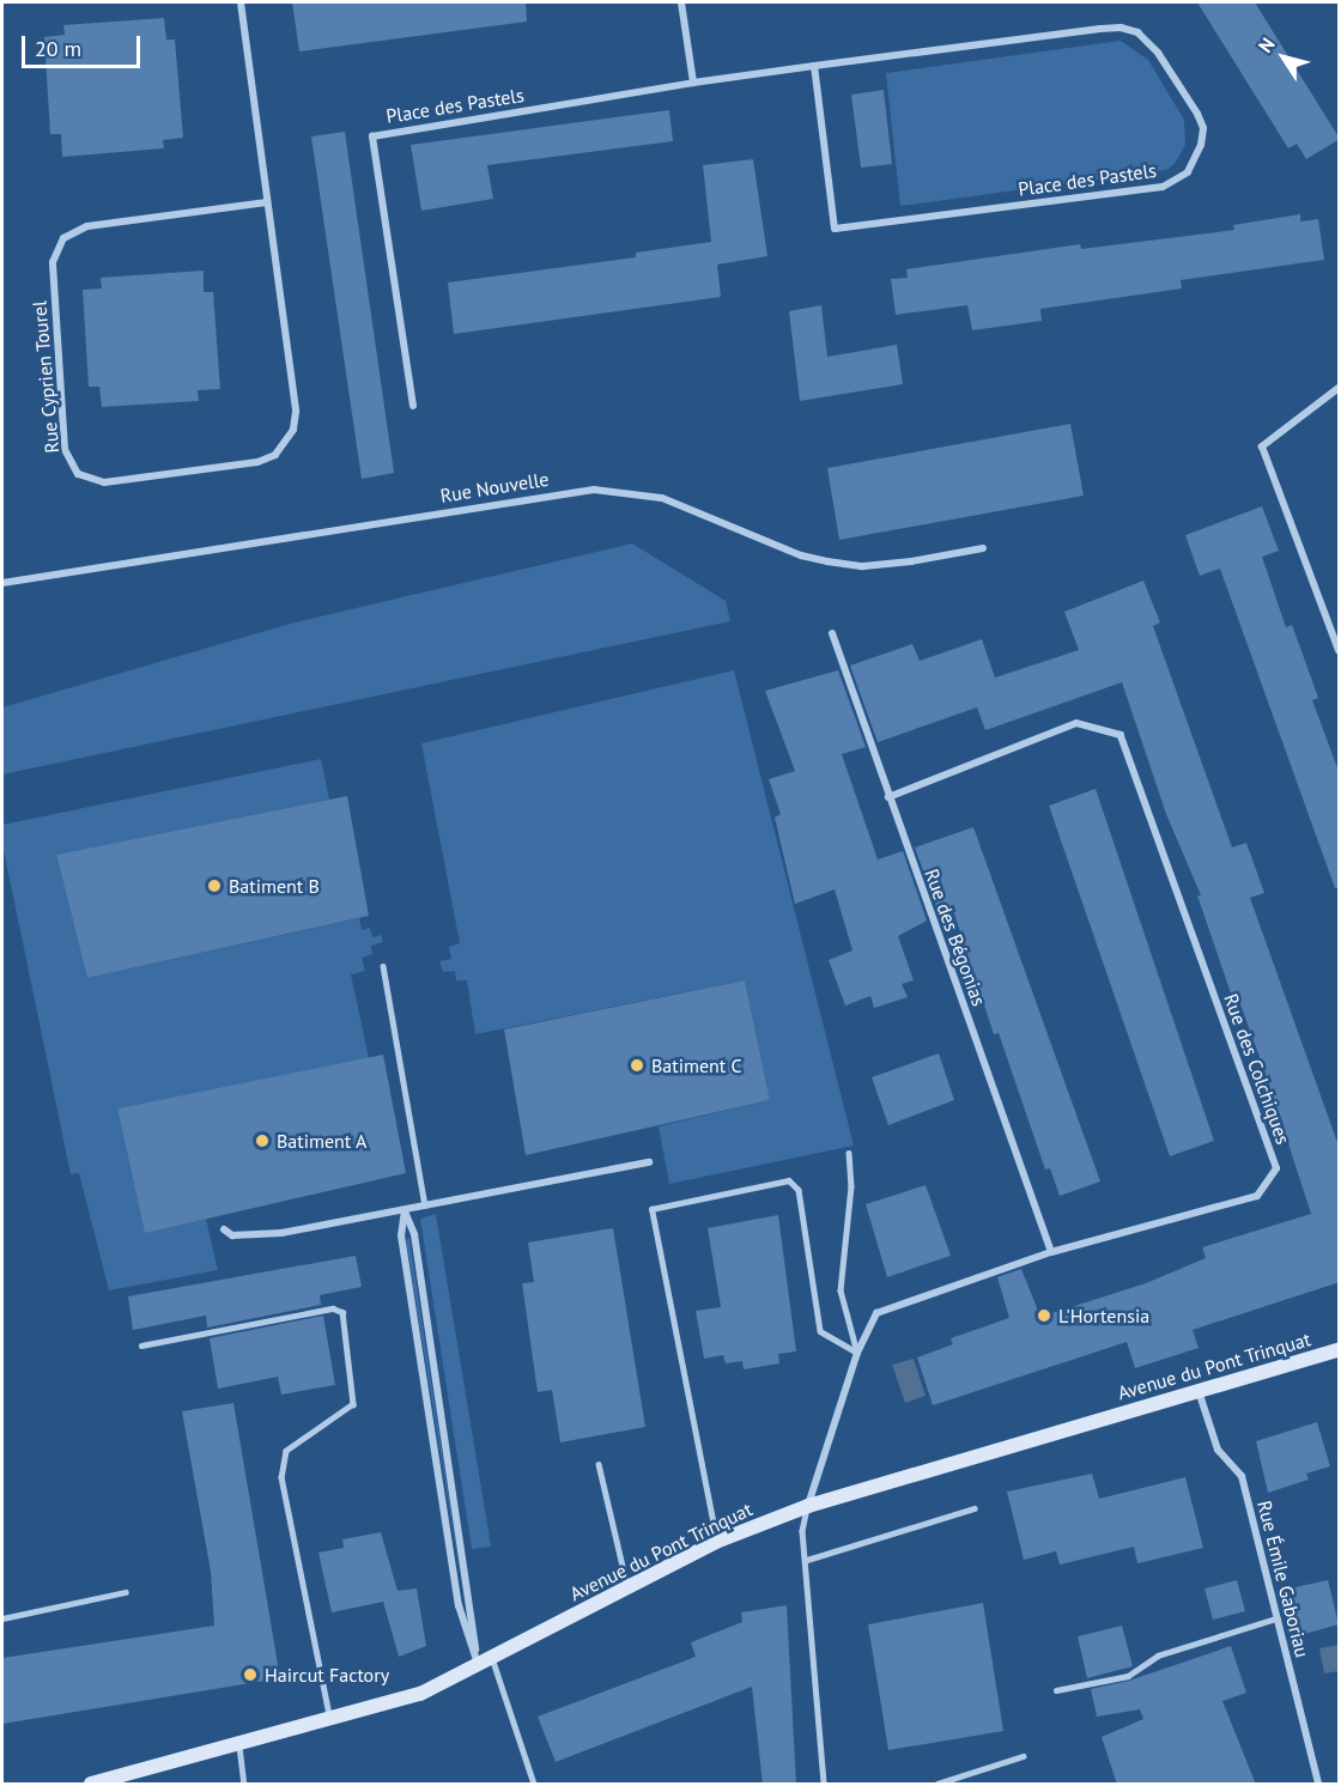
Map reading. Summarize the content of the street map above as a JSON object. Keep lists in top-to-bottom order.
{
  "streets": {
    "street": [
      "Place des Pastels",
      "Rue Cyprien Tourel",
      "Rue Nouvelle",
      "Rue des Bégonias",
      "Rue des Colchiques",
      "Avenue du Pont Trinquat",
      "Rue Émile Gaboriau"
    ]
  },
  "crossings": [
    ["Rue des Bégonias", "Rue des Colchiques"],
    ["Rue des Colchiques", "Avenue du Pont Trinquat"],
    ["Avenue du Pont Trinquat", "Rue Émile Gaboriau"]
  ],
  "places": [
    "Batiment B",
    "Batiment C",
    "Batiment A",
    "L'Hortensia",
    "Haircut Factory"
  ],
  "scale_bar": "20 m",
  "north": "top left"
}
